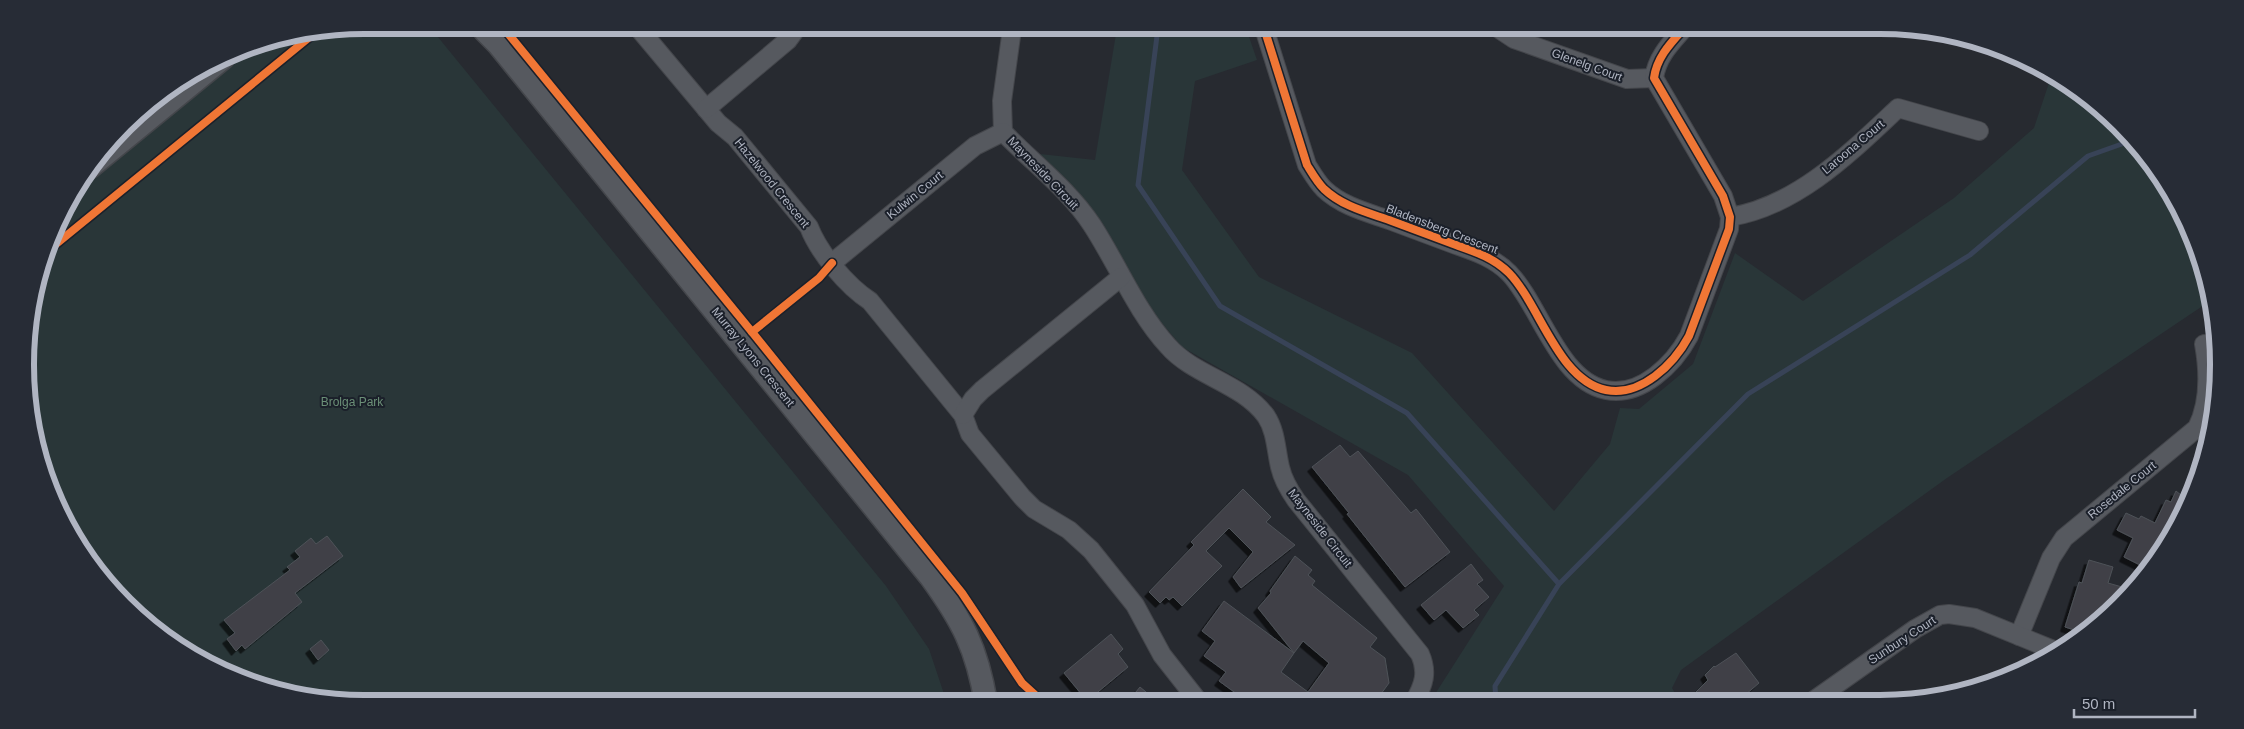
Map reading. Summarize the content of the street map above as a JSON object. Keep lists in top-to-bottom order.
{
  "streets": {
    "street": [
      "Glenelg Court",
      "Laroona Court",
      "Mayneside Circuit",
      "Hazelwood Crescent",
      "Kulwin Court",
      "Bladensberg Crescent",
      "Murray Lyons Crescent",
      "Rosedale Court",
      "Sunbury Court"
    ]
  },
  "crossings": [
    ["Laroona Court", "Bladensberg Crescent"],
    ["Mayneside Circuit", "Kulwin Court"],
    ["Hazelwood Crescent", "Kulwin Court"],
    ["Rosedale Court", "Sunbury Court"]
  ],
  "parks": ["Brolga Park"],
  "scale_bar": "50 m"
}
